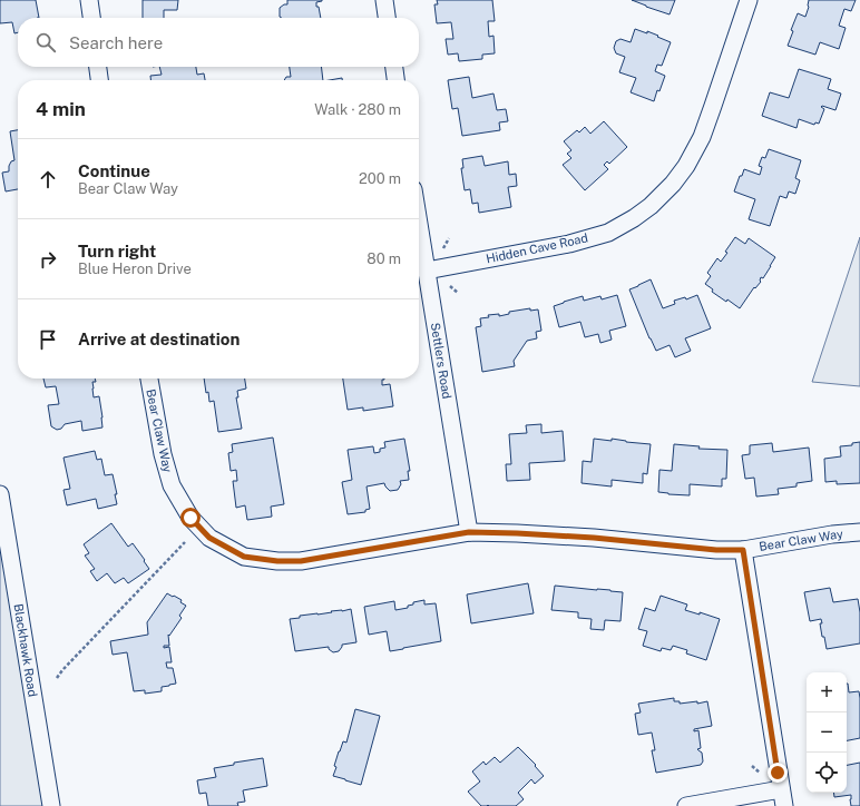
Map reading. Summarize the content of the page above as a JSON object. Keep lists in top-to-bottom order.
{
  "streets": {
    "street": [
      "Hidden Cave Road",
      "Settlers Road",
      "Bear Claw Way",
      "Blackhawk Road"
    ]
  },
  "crossings": [
    ["Hidden Cave Road", "Settlers Road"],
    ["Settlers Road", "Bear Claw Way"]
  ],
  "page": {
    "search": "Search here",
    "heading": ["4 min", "Walk · 280 m"],
    "list": [
      ["Continue", "Bear Claw Way", "200 m"],
      ["Turn right", "Blue Heron Drive", "80 m"],
      "Arrive at destination"
    ],
    "map_buttons": ["+", "−"]
  }
}
